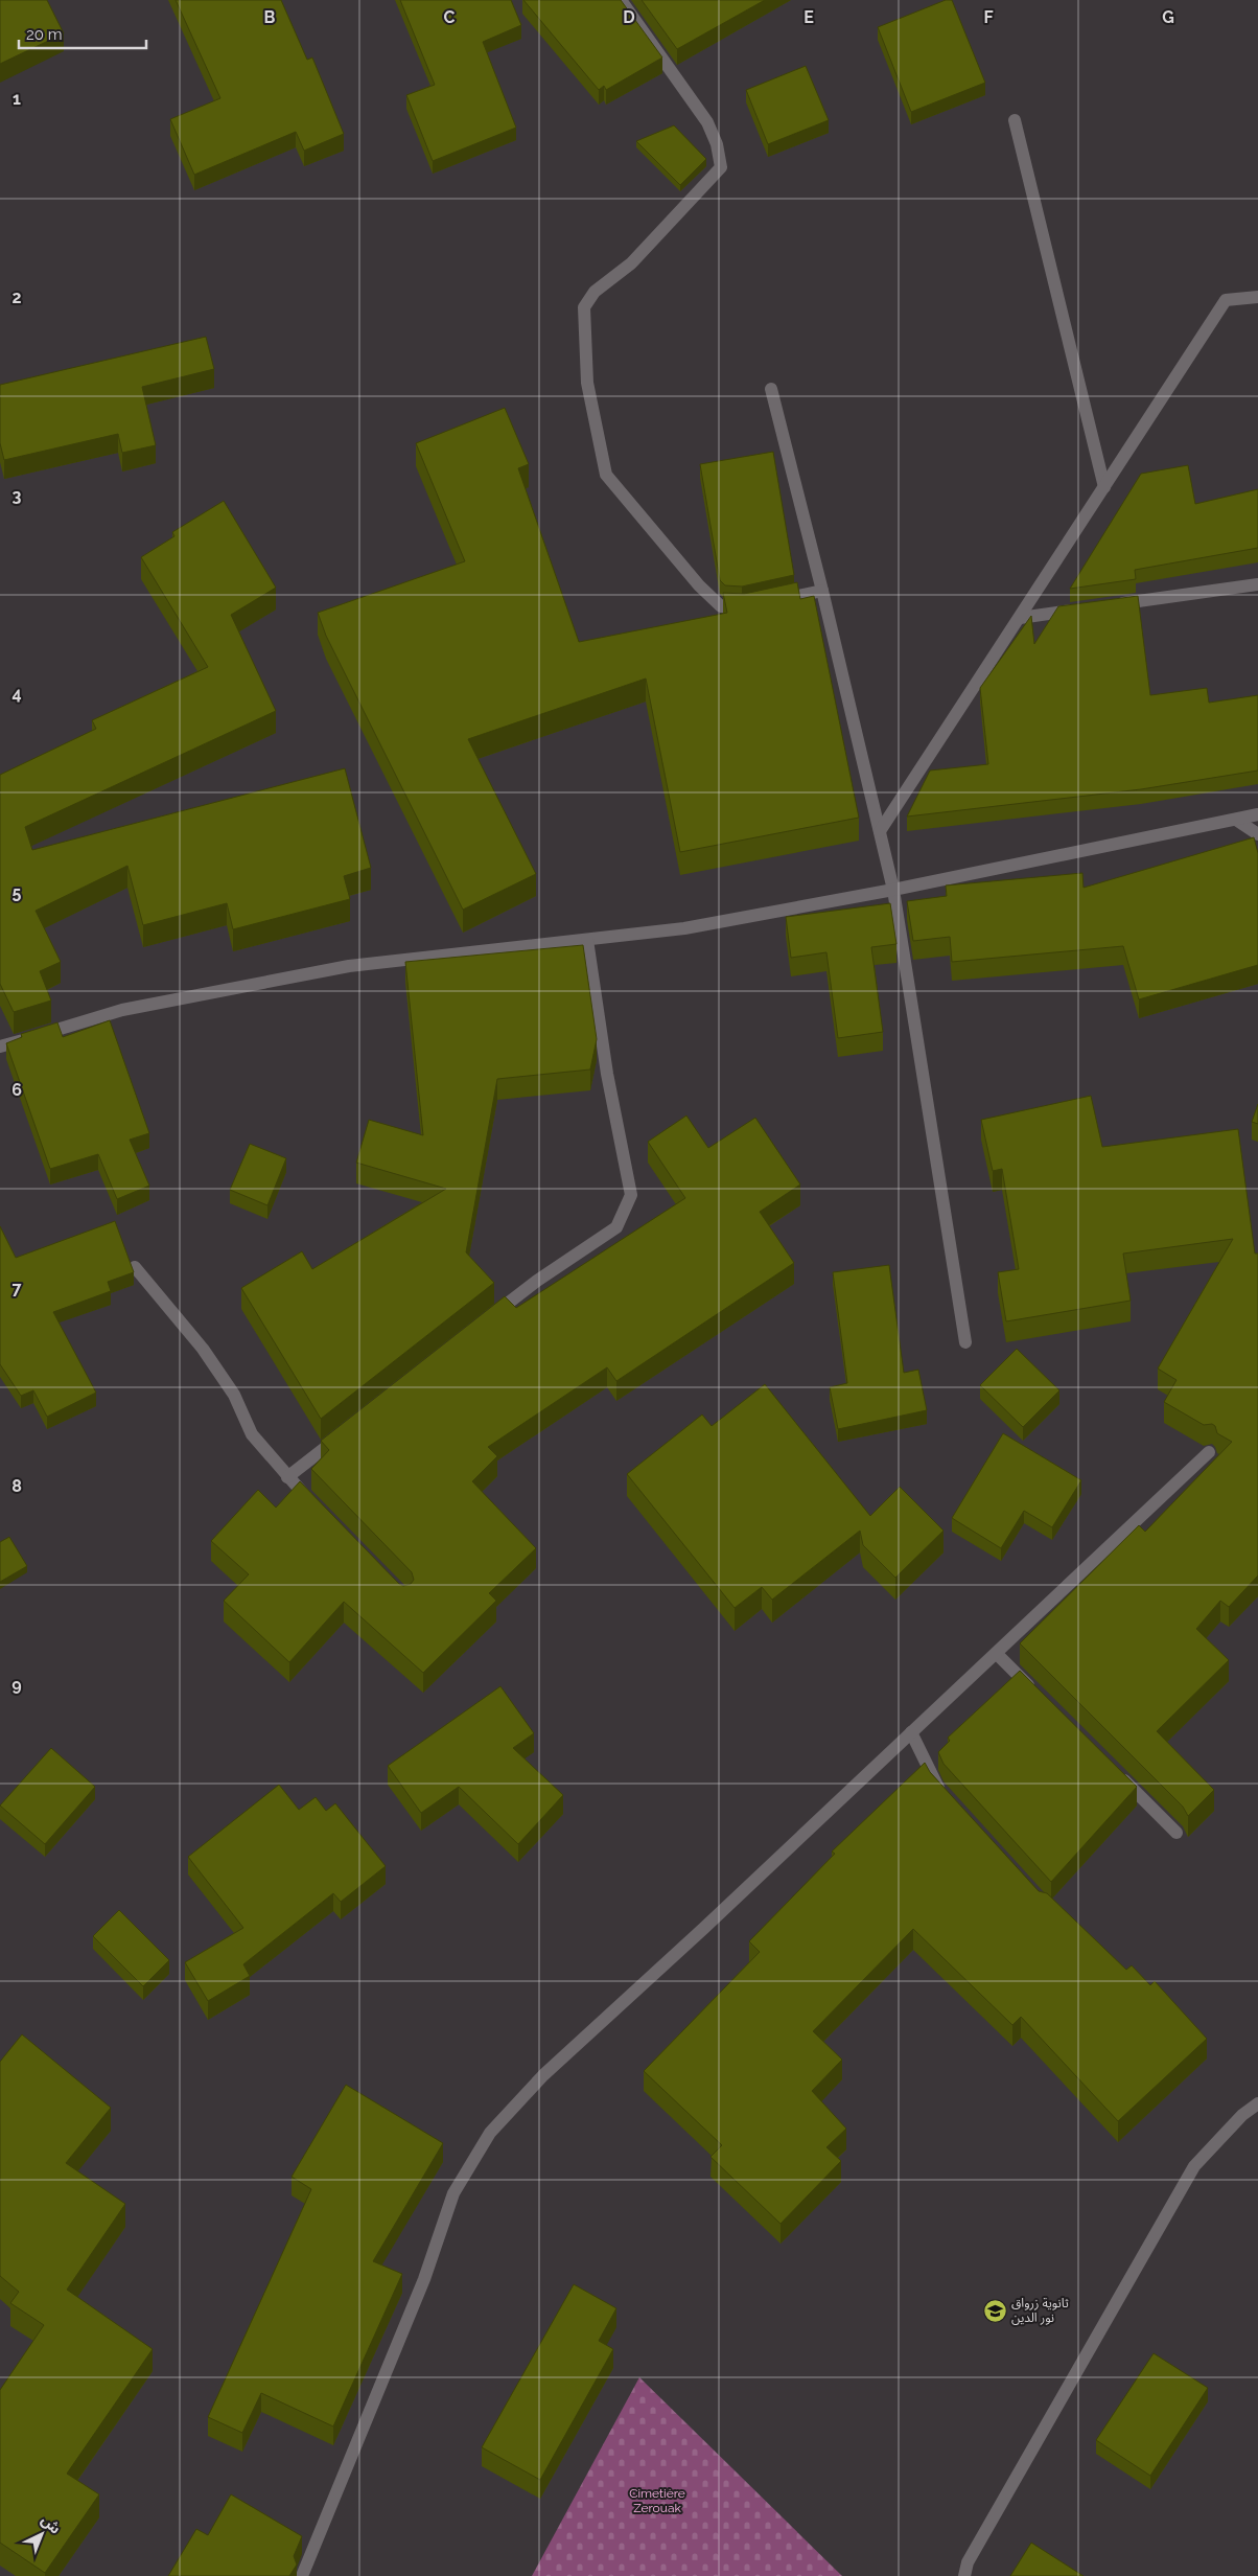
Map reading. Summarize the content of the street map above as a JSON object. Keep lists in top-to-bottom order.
{
  "parks": ["Cimetière Zerouak"],
  "places": {
    "school or university": ["ثانوية زرواق نور الدين"]
  },
  "scale_bar": "20 m",
  "north": "top right",
  "grid": {
    "columns": [
      "B",
      "C",
      "D",
      "E",
      "F",
      "G"
    ],
    "rows": [
      "1",
      "2",
      "3",
      "4",
      "5",
      "6",
      "7",
      "8",
      "9"
    ]
  }
}
